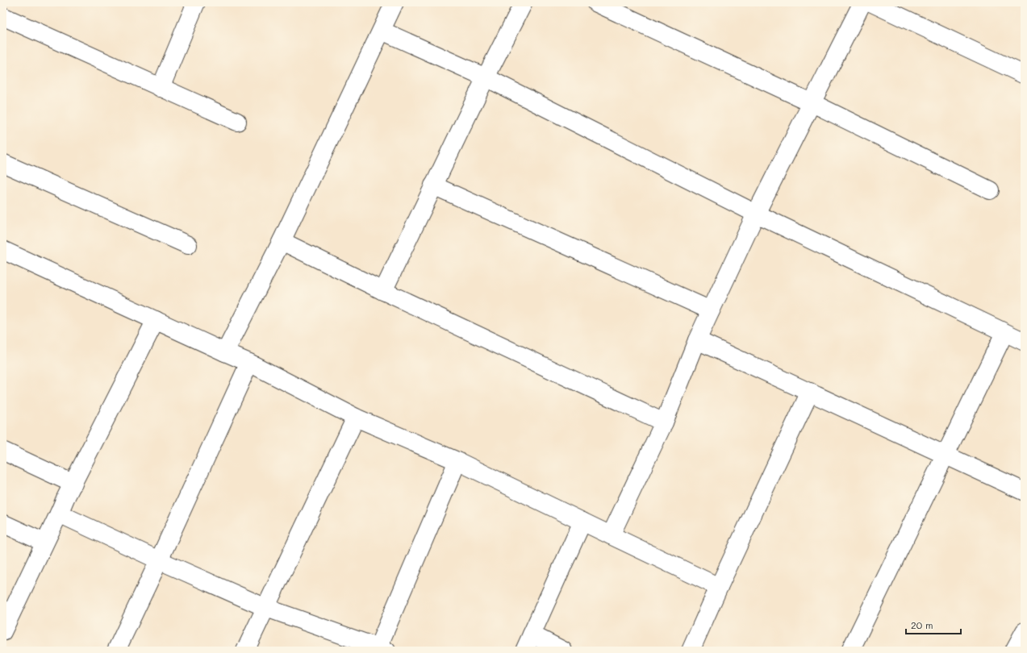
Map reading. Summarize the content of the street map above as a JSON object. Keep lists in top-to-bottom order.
{
  "scale_bar": "20 m"
}
